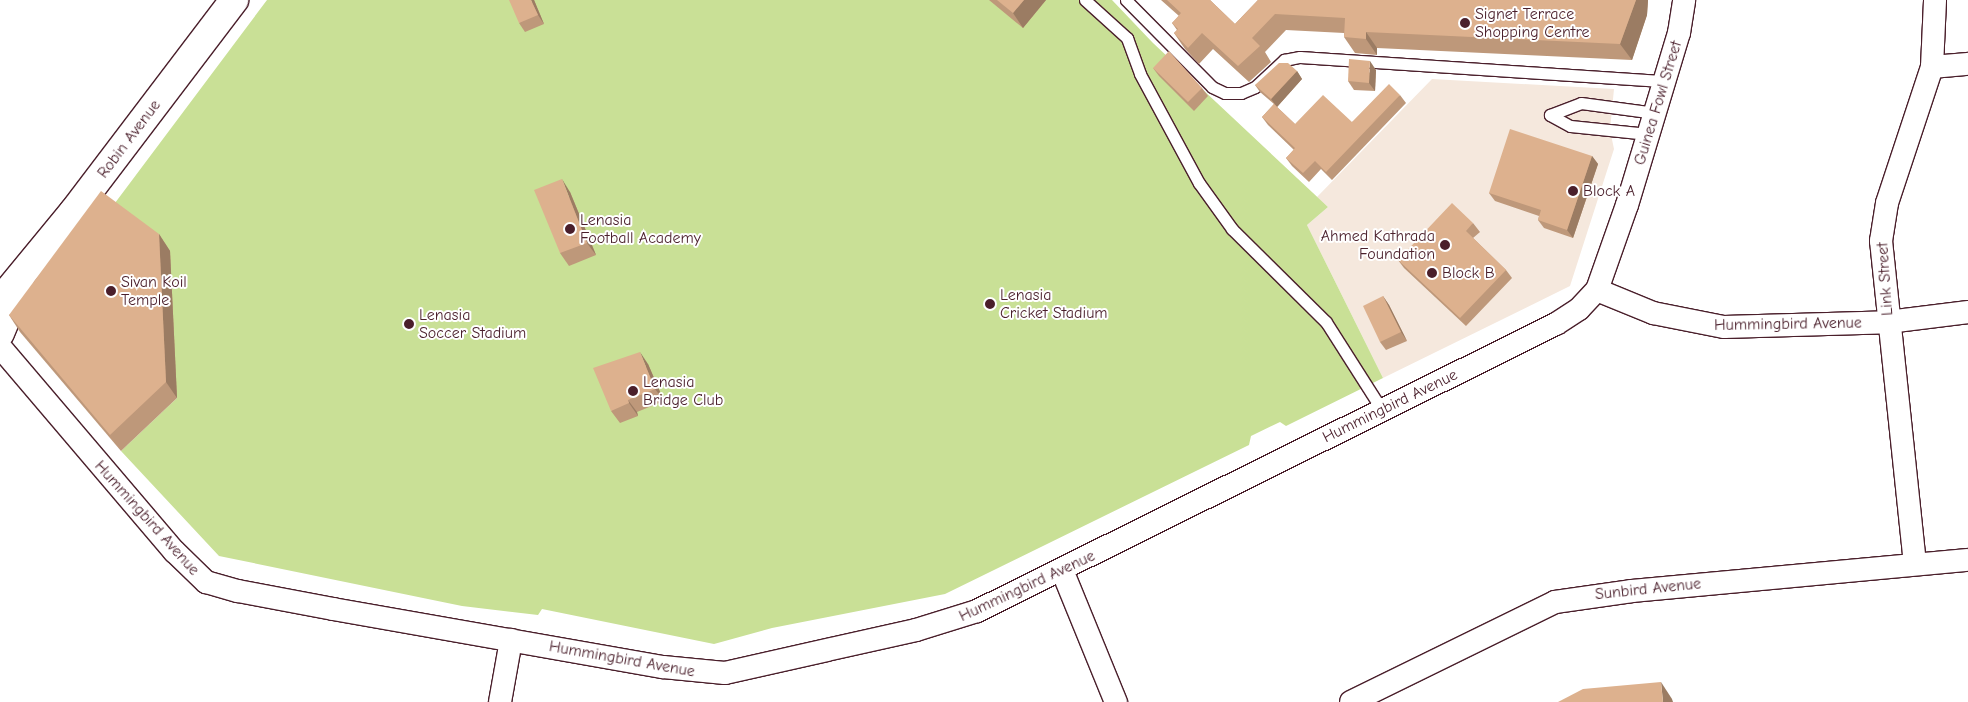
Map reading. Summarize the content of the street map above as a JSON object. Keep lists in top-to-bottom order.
{
  "streets": {
    "street": [
      "Guinea Fowl Street",
      "Robin Avenue",
      "Link Street",
      "Hummingbird Avenue",
      "Sunbird Avenue"
    ]
  },
  "crossings": [
    ["Guinea Fowl Street", "Hummingbird Avenue"],
    ["Robin Avenue", "Hummingbird Avenue"],
    ["Link Street", "Hummingbird Avenue"],
    ["Link Street", "Sunbird Avenue"]
  ],
  "places": [
    "Signet Terrace Shopping Centre",
    "Block A",
    "Lenasia Football Academy",
    "Ahmed Kathrada Foundation",
    "Block B",
    "Sivan Koil Temple",
    "Lenasia Cricket Stadium",
    "Lenasia Soccer Stadium",
    "Lenasia Bridge Club"
  ]
}
